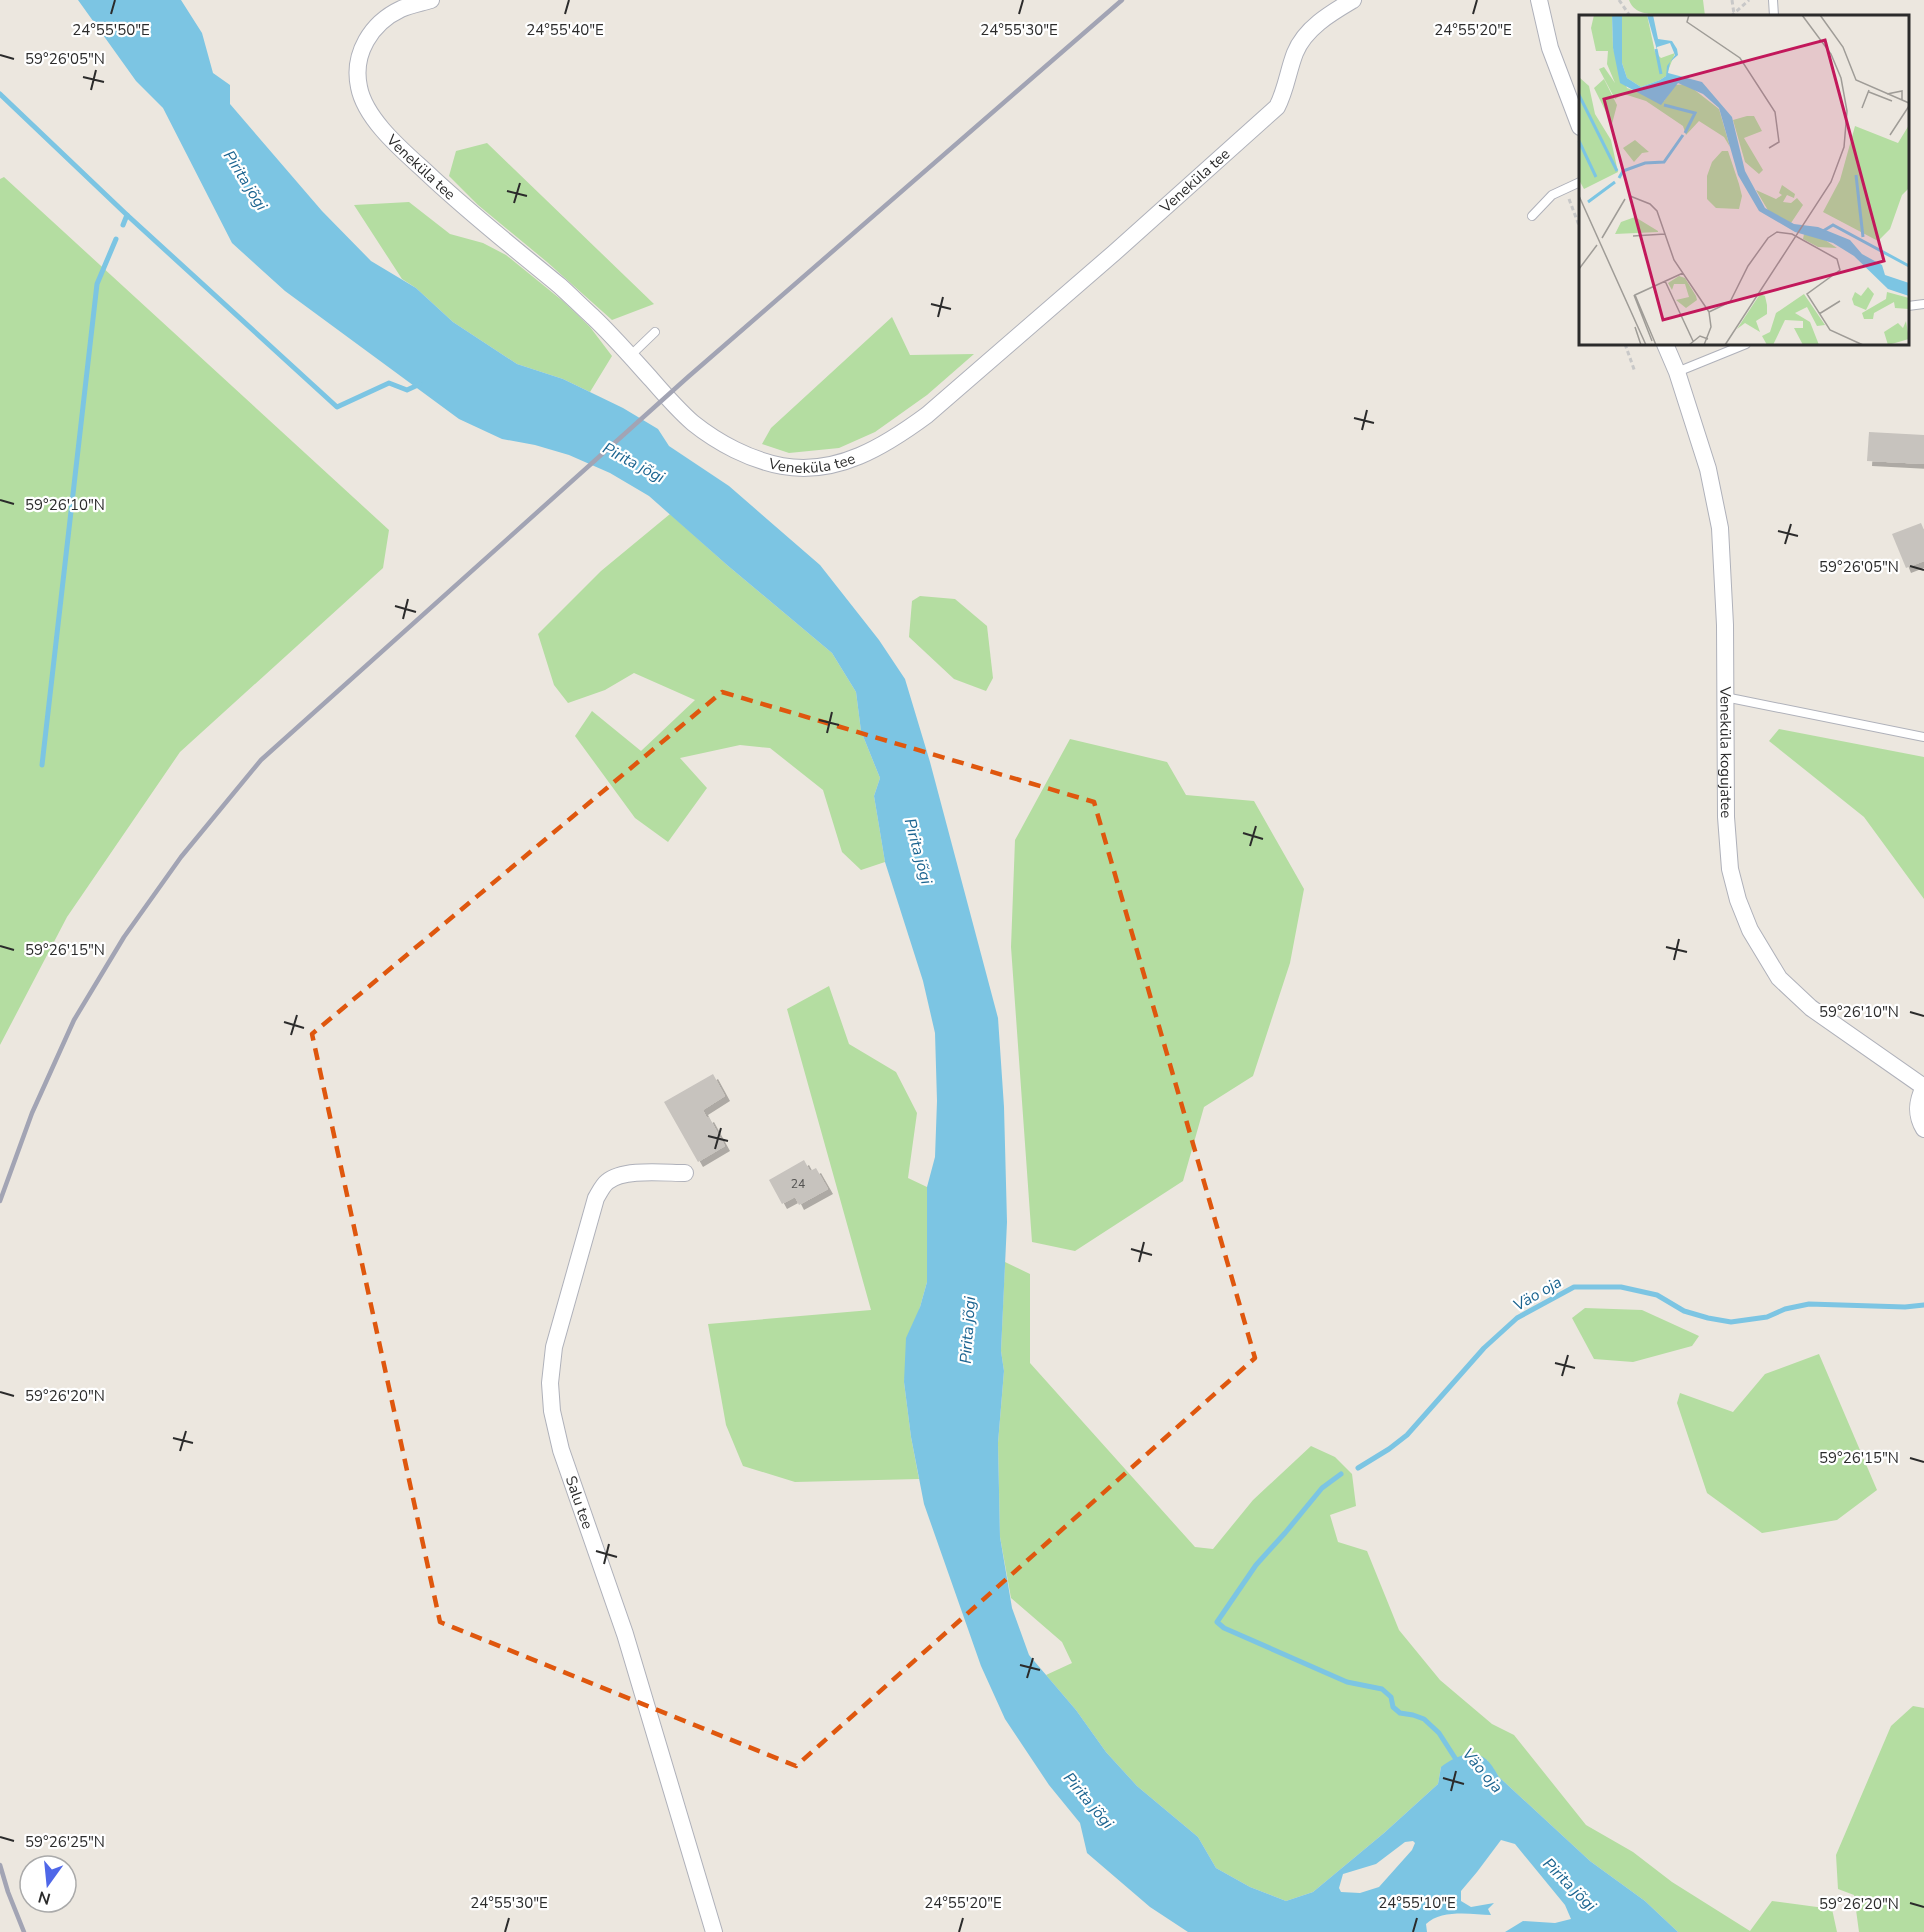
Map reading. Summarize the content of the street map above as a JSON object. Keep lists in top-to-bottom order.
{
  "streets": {
    "street": ["Veneküla tee", "Veneküla kogujatee", "Salu tee"]
  },
  "water": ["Pirita jõgi", "Väo oja"],
  "house_numbers": ["24"],
  "north": "bottom",
  "coordinates": [
    "24°55'50\"E",
    "24°55'40\"E",
    "24°55'20\"E",
    "24°55'30\"E",
    "59°26'05\"N",
    "59°26'10\"N",
    "59°26'15\"N",
    "59°26'20\"N",
    "59°26'25\"N",
    "24°55'10\"E"
  ]
}
